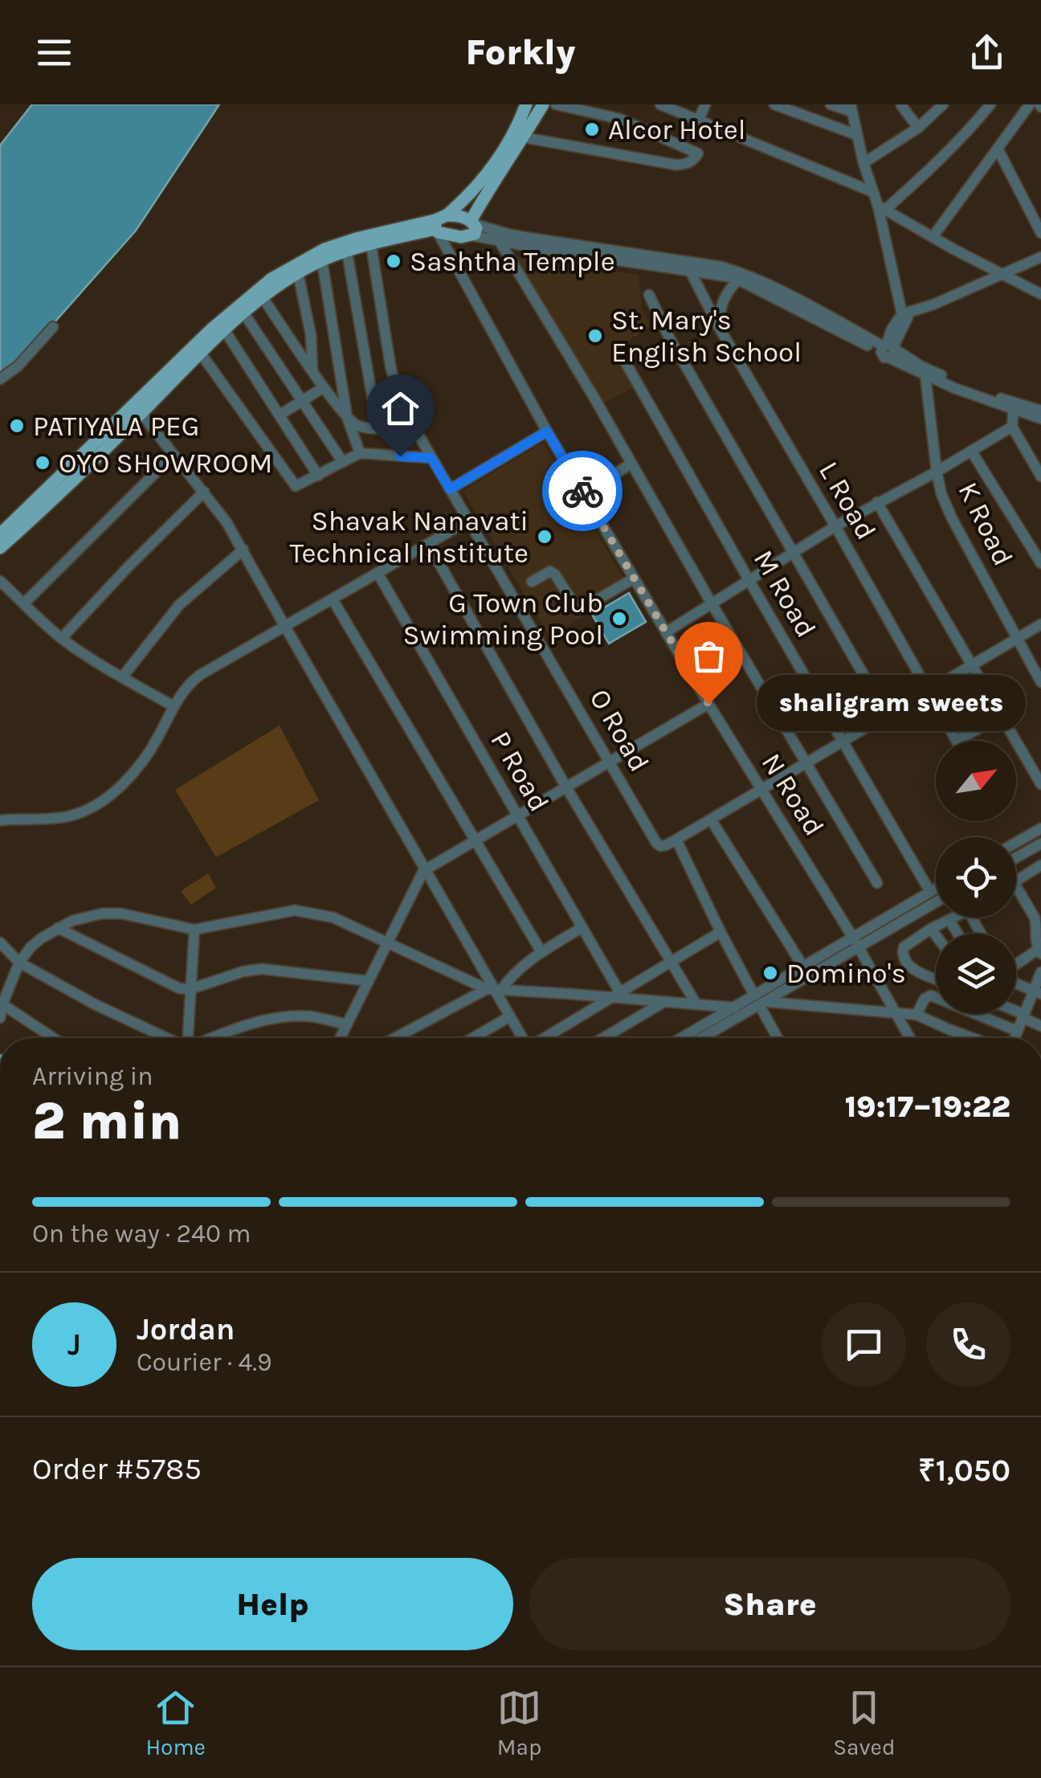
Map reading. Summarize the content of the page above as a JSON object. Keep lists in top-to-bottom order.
{
  "streets": {
    "street": [
      "L Road",
      "K Road",
      "M Road",
      "O Road",
      "P Road",
      "N Road"
    ]
  },
  "places": [
    "Alcor Hotel",
    "Sashtha Temple",
    "St. Mary's English School",
    "PATIYALA PEG",
    "OYO SHOWROOM",
    "Shavak Nanavati Technical Institute",
    "G Town Club Swimming Pool",
    "shaligram sweets",
    "Domino's"
  ],
  "north": "top right",
  "page": {
    "header": "Forkly",
    "bubble": "shaligram sweets",
    "heading": ["2 min", "Arriving in", "19:17–19:22"],
    "panel": [
      "Jordan",
      "Courier · 4.9",
      "Order #5785",
      "₹1,050"
    ],
    "bar": "On the way · 240 m",
    "round": "J",
    "buttons": ["Help", "Share"],
    "tabs": ["Home", "Map", "Saved"]
  }
}
